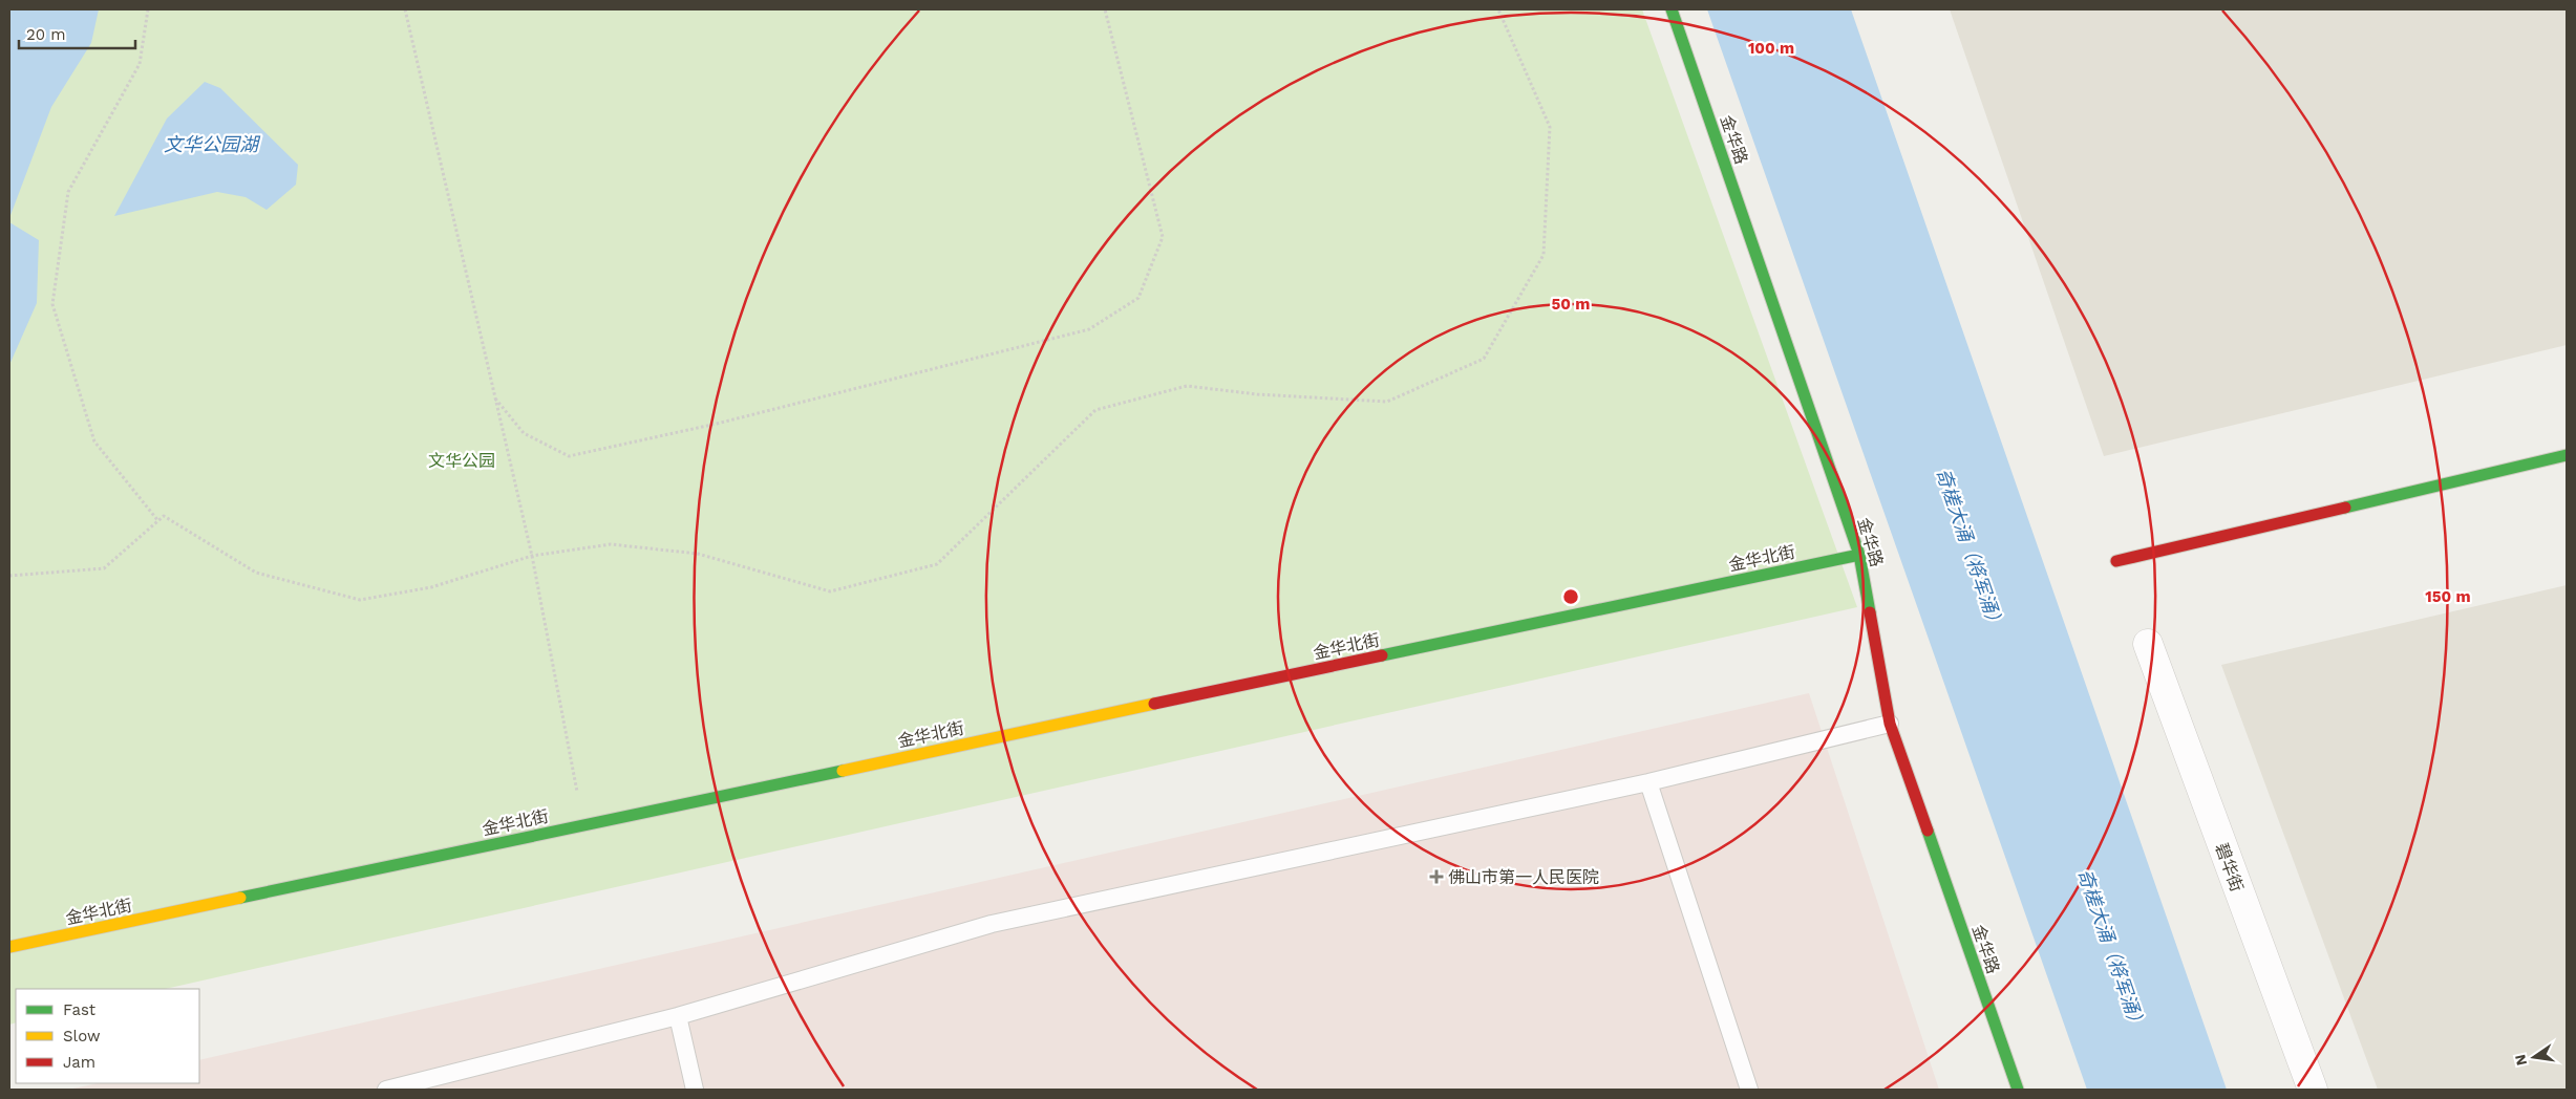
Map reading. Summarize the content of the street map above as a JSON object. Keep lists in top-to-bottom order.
{
  "streets": {
    "street": ["金华路", "金华北街", "碧华街"]
  },
  "crossings": [
    ["金华路", "金华北街"]
  ],
  "water": ["文华公园湖", "奇槎大涌（将军涌）"],
  "parks": ["文华公园"],
  "places": {
    "health": ["佛山市第一人民医院"]
  },
  "legend": ["Fast", "Slow", "Jam"],
  "scale_bar": "20 m",
  "north": "left",
  "rings": ["100 m", "50 m", "150 m"]
}
